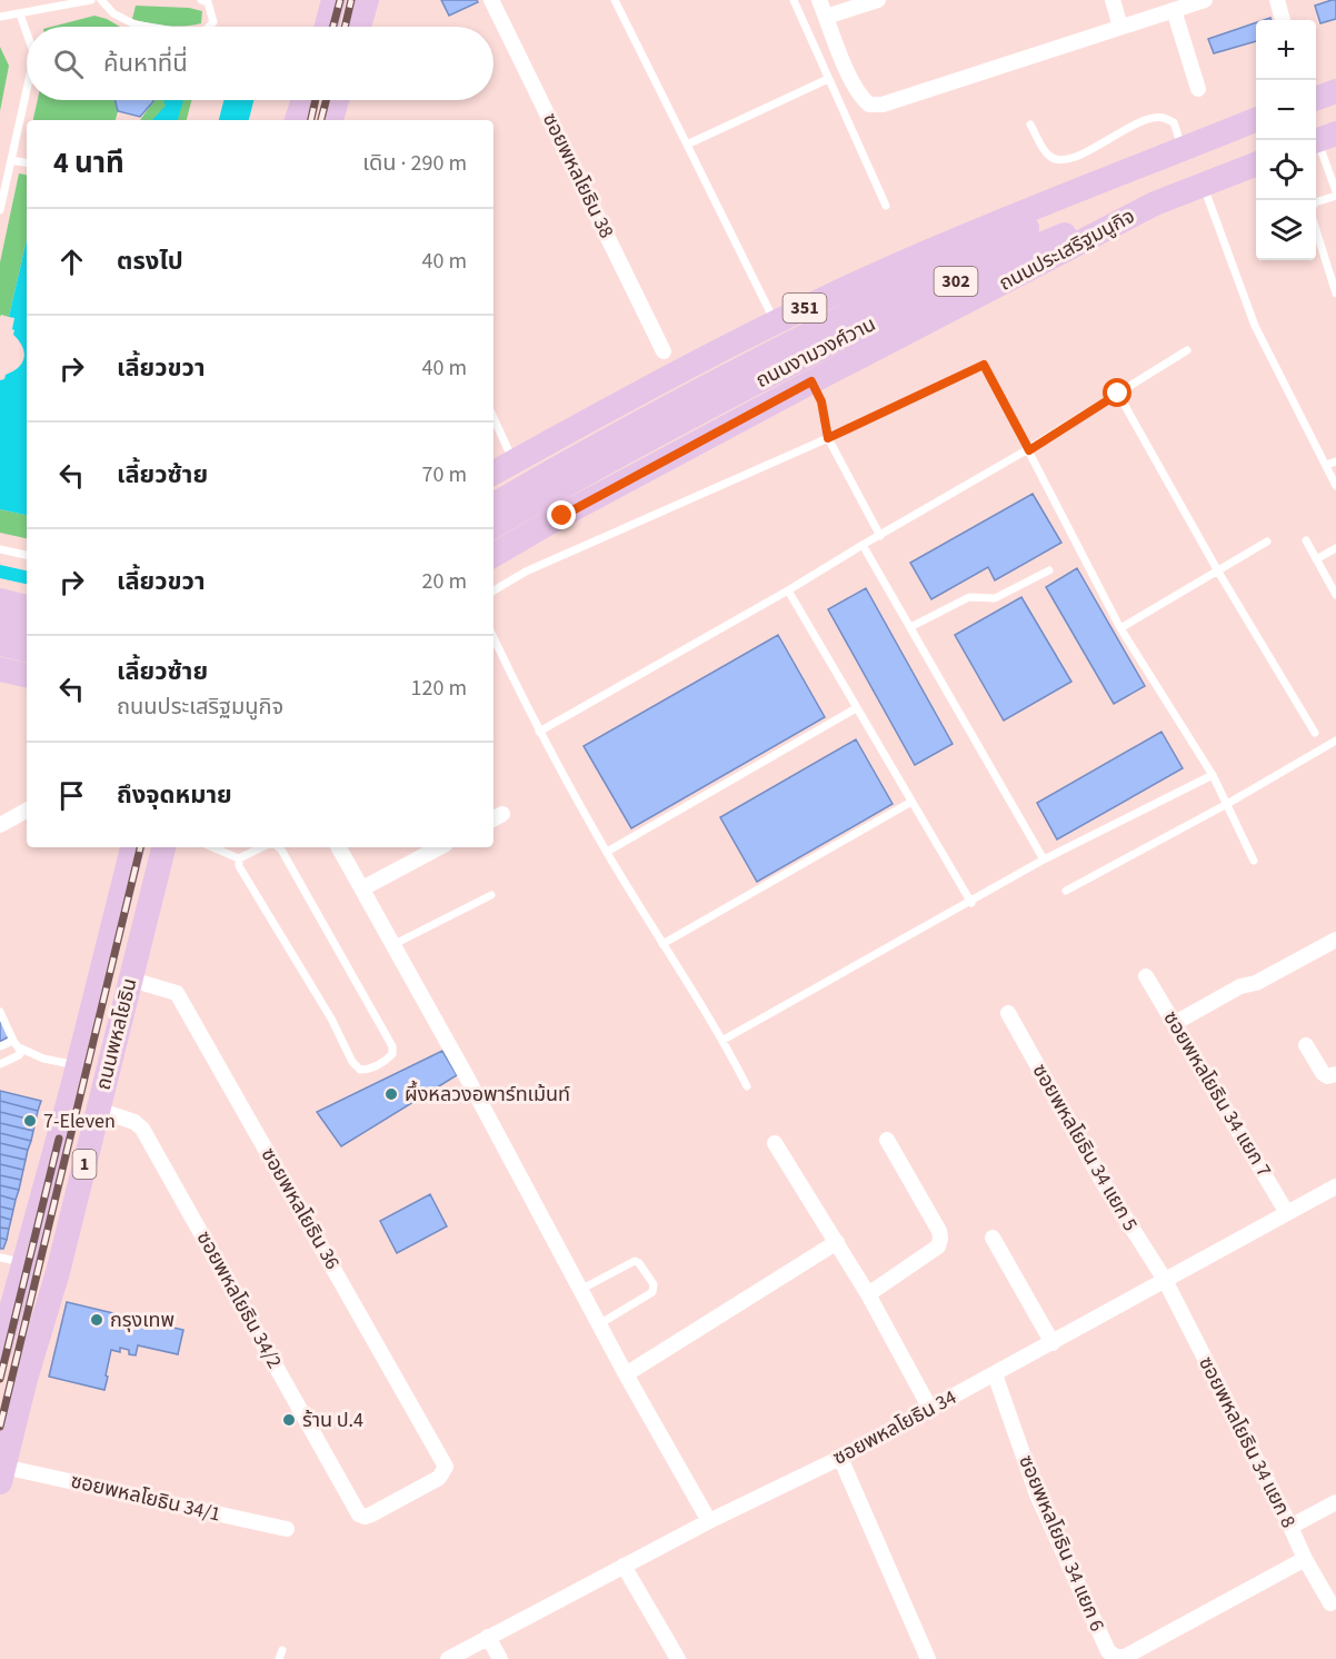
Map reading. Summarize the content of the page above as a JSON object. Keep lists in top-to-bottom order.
{
  "streets": {
    "main road": [
      "ถนนประเสริฐมนูกิจ",
      "302",
      "351",
      "ถนนงามวงศ์วาน",
      "ถนนพหลโยธิน",
      "1"
    ],
    "street": [
      "ซอยพหลโยธิน 38",
      "ซอยพหลโยธิน 34 แยก 7",
      "ซอยพหลโยธิน 34 แยก 5",
      "ซอยพหลโยธิน 36",
      "ซอยพหลโยธิน 34/2",
      "ซอยพหลโยธิน 34",
      "ซอยพหลโยธิน 34 แยก 8",
      "ซอยพหลโยธิน 34/1",
      "ซอยพหลโยธิน 34 แยก 6"
    ]
  },
  "crossings": [
    ["ถนนประเสริฐมนูกิจ", "ถนนงามวงศ์วาน"],
    ["351", "ถนนงามวงศ์วาน"],
    ["ถนนพหลโยธิน", "ซอยพหลโยธิน 36"],
    ["ถนนพหลโยธิน", "ซอยพหลโยธิน 34/2"],
    ["ถนนพหลโยธิน", "ซอยพหลโยธิน 34/1"],
    ["ซอยพหลโยธิน 34 แยก 7", "ซอยพหลโยธิน 34"],
    ["ซอยพหลโยธิน 34 แยก 5", "ซอยพหลโยธิน 34"],
    ["ซอยพหลโยธิน 34 แยก 5", "ซอยพหลโยธิน 34 แยก 8"],
    ["ซอยพหลโยธิน 36", "ซอยพหลโยธิน 34/2"],
    ["ซอยพหลโยธิน 34", "ซอยพหลโยธิน 34 แยก 8"],
    ["ซอยพหลโยธิน 34", "ซอยพหลโยธิน 34 แยก 6"],
    ["ซอยพหลโยธิน 34 แยก 8", "ซอยพหลโยธิน 34 แยก 6"]
  ],
  "places": [
    "ผึ้งหลวงอพาร์ทเม้นท์",
    "7-Eleven",
    "กรุงเทพ",
    "ร้าน ป.4"
  ],
  "page": {
    "map_buttons": ["+", "−"],
    "search": "ค้นหาที่นี่",
    "heading": ["4 นาที", "เดิน · 290 m"],
    "list": [
      ["ตรงไป", "40 m"],
      ["เลี้ยวขวา", "40 m"],
      ["เลี้ยวซ้าย", "70 m"],
      ["เลี้ยวขวา", "20 m"],
      ["เลี้ยวซ้าย", "ถนนประเสริฐมนูกิจ", "120 m"],
      "ถึงจุดหมาย"
    ]
  }
}
